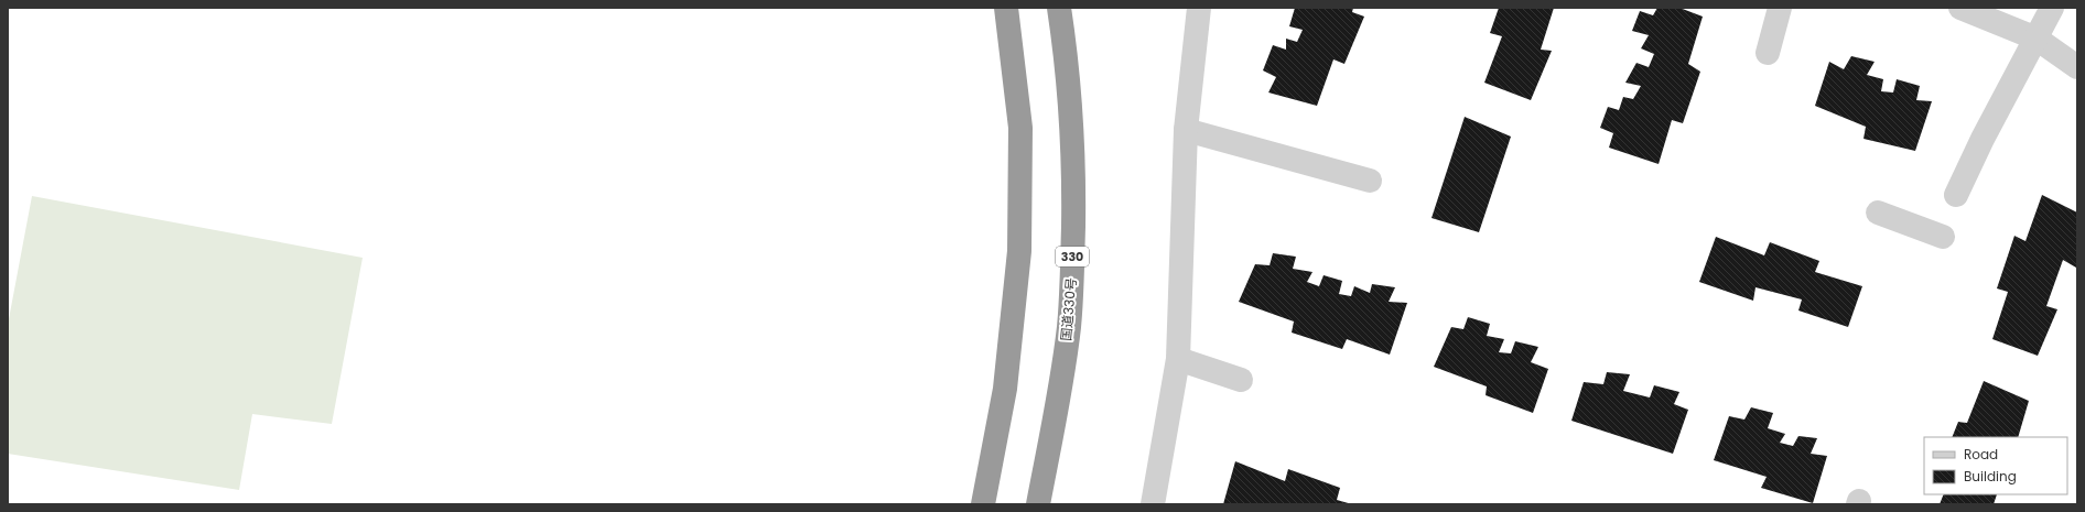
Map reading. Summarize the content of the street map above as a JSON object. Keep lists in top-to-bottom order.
{
  "streets": {
    "highway": ["330", "国道330号"]
  },
  "legend": ["Road", "Building"]
}
